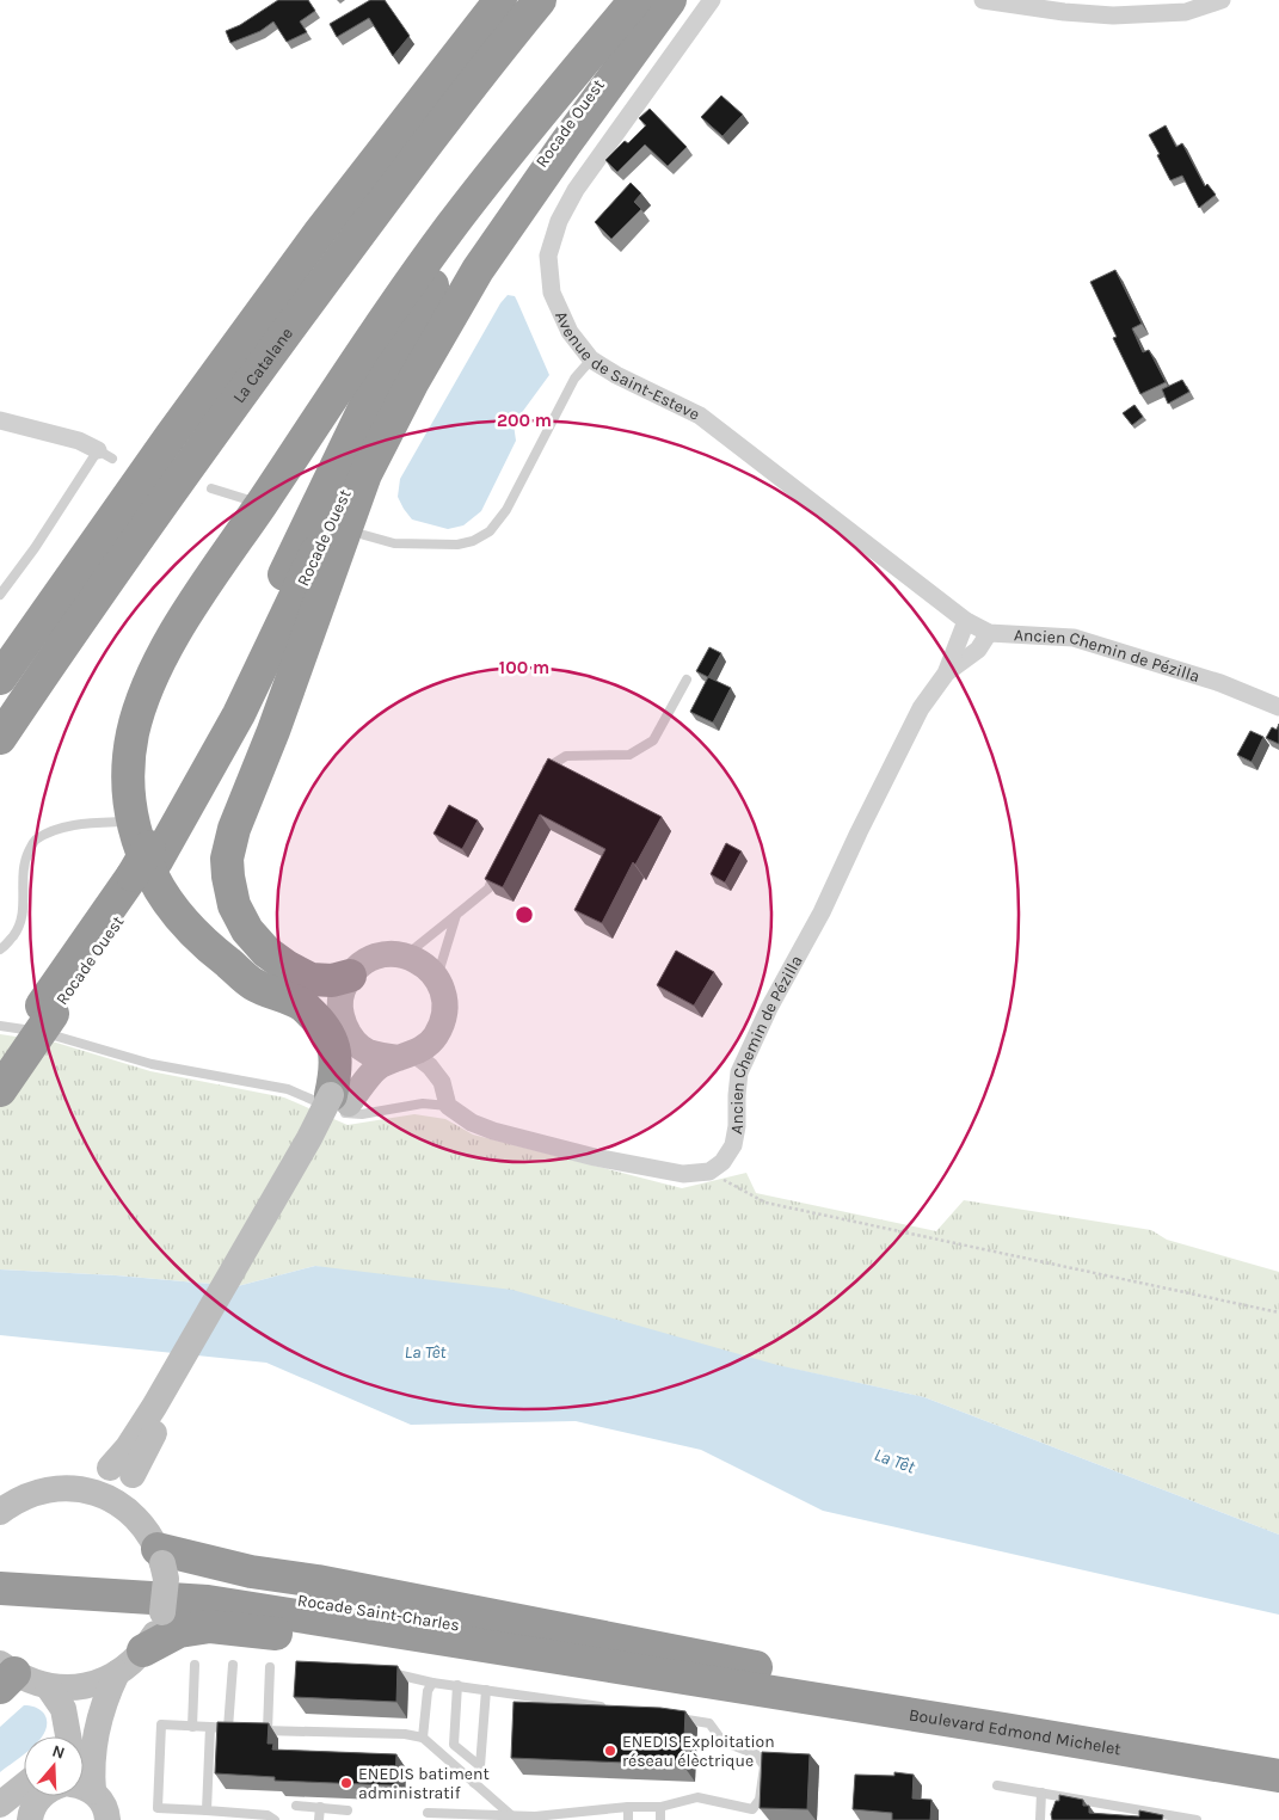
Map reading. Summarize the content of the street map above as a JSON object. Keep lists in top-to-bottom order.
{
  "streets": {
    "highway": [
      "Rocade Ouest",
      "La Catalane",
      "Rocade Saint-Charles",
      "Boulevard Edmond Michelet"
    ],
    "street": ["Avenue de Saint-Esteve", "Ancien Chemin de Pézilla"]
  },
  "crossings": [
    ["Avenue de Saint-Esteve", "Ancien Chemin de Pézilla"],
    ["Rocade Saint-Charles", "Boulevard Edmond Michelet"]
  ],
  "water": ["La Têt"],
  "places": ["ENEDIS Exploitation réseau élèctrique", "ENEDIS batiment administratif"],
  "north": "top",
  "rings": ["200 m", "100 m"]
}
